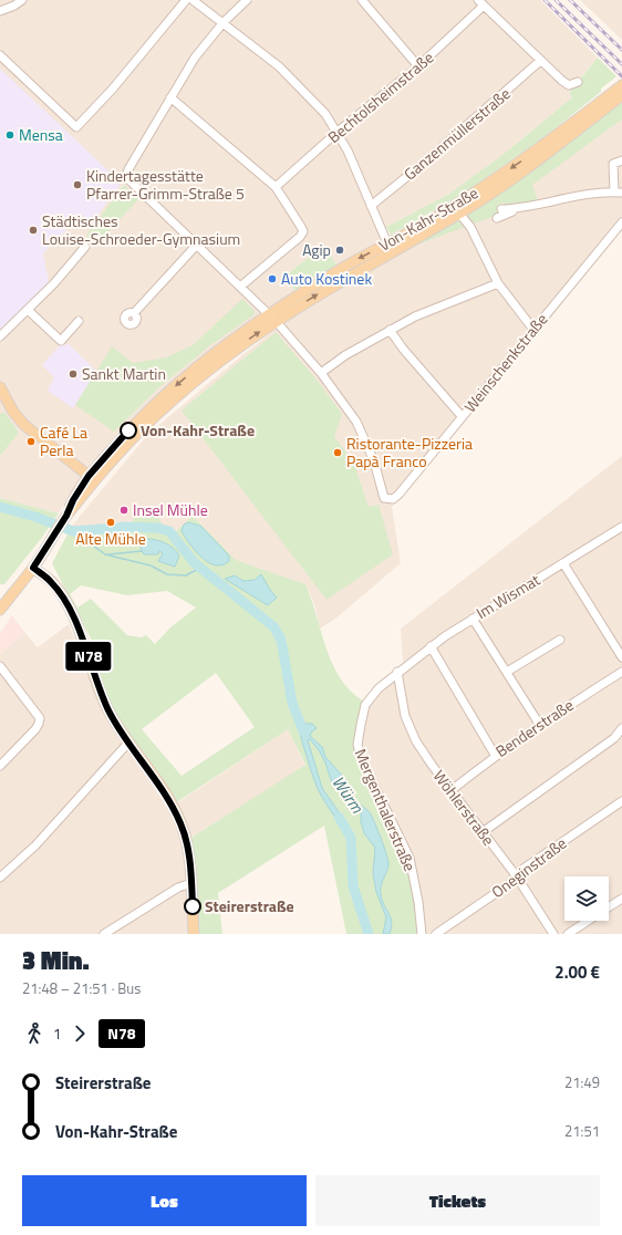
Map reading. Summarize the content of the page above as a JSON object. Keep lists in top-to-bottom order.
{
  "streets": {
    "main road": ["Von-Kahr-Straße"],
    "street": [
      "Bechtolsheimstraße",
      "Ganzenmüllerstraße",
      "Weinschenkstraße",
      "Im Wismat",
      "Benderstraße",
      "Wöhlerstraße",
      "Mergenthalerstraße",
      "Oneginstraße"
    ]
  },
  "crossings": [
    ["Im Wismat", "Wöhlerstraße"],
    ["Im Wismat", "Mergenthalerstraße"],
    ["Benderstraße", "Wöhlerstraße"],
    ["Wöhlerstraße", "Mergenthalerstraße"],
    ["Wöhlerstraße", "Oneginstraße"]
  ],
  "water": ["Würm"],
  "places": [
    "Mensa",
    "Kindertagesstätte Pfarrer-Grimm-Straße 5",
    "Städtisches Louise-Schroeder-Gymnasium",
    "Agip",
    "Auto Kostinek",
    "Sankt Martin",
    "Von-Kahr-Straße",
    "Café La Perla",
    "Ristorante-Pizzeria Papà Franco",
    "Insel Mühle",
    "Alte Mühle",
    "Steirerstraße"
  ],
  "lines": ["bus line N78"],
  "page": {
    "on_map": "N78",
    "heading": ["3 Min.", "21:48 – 21:51 · Bus", "2.00 €"],
    "legs": ["1", "N78"],
    "list": [
      {
        "name": "Steirerstraße",
        "value": "21:49"
      },
      {
        "name": "Von-Kahr-Straße",
        "value": "21:51"
      }
    ],
    "buttons": ["Los", "Tickets"]
  }
}
